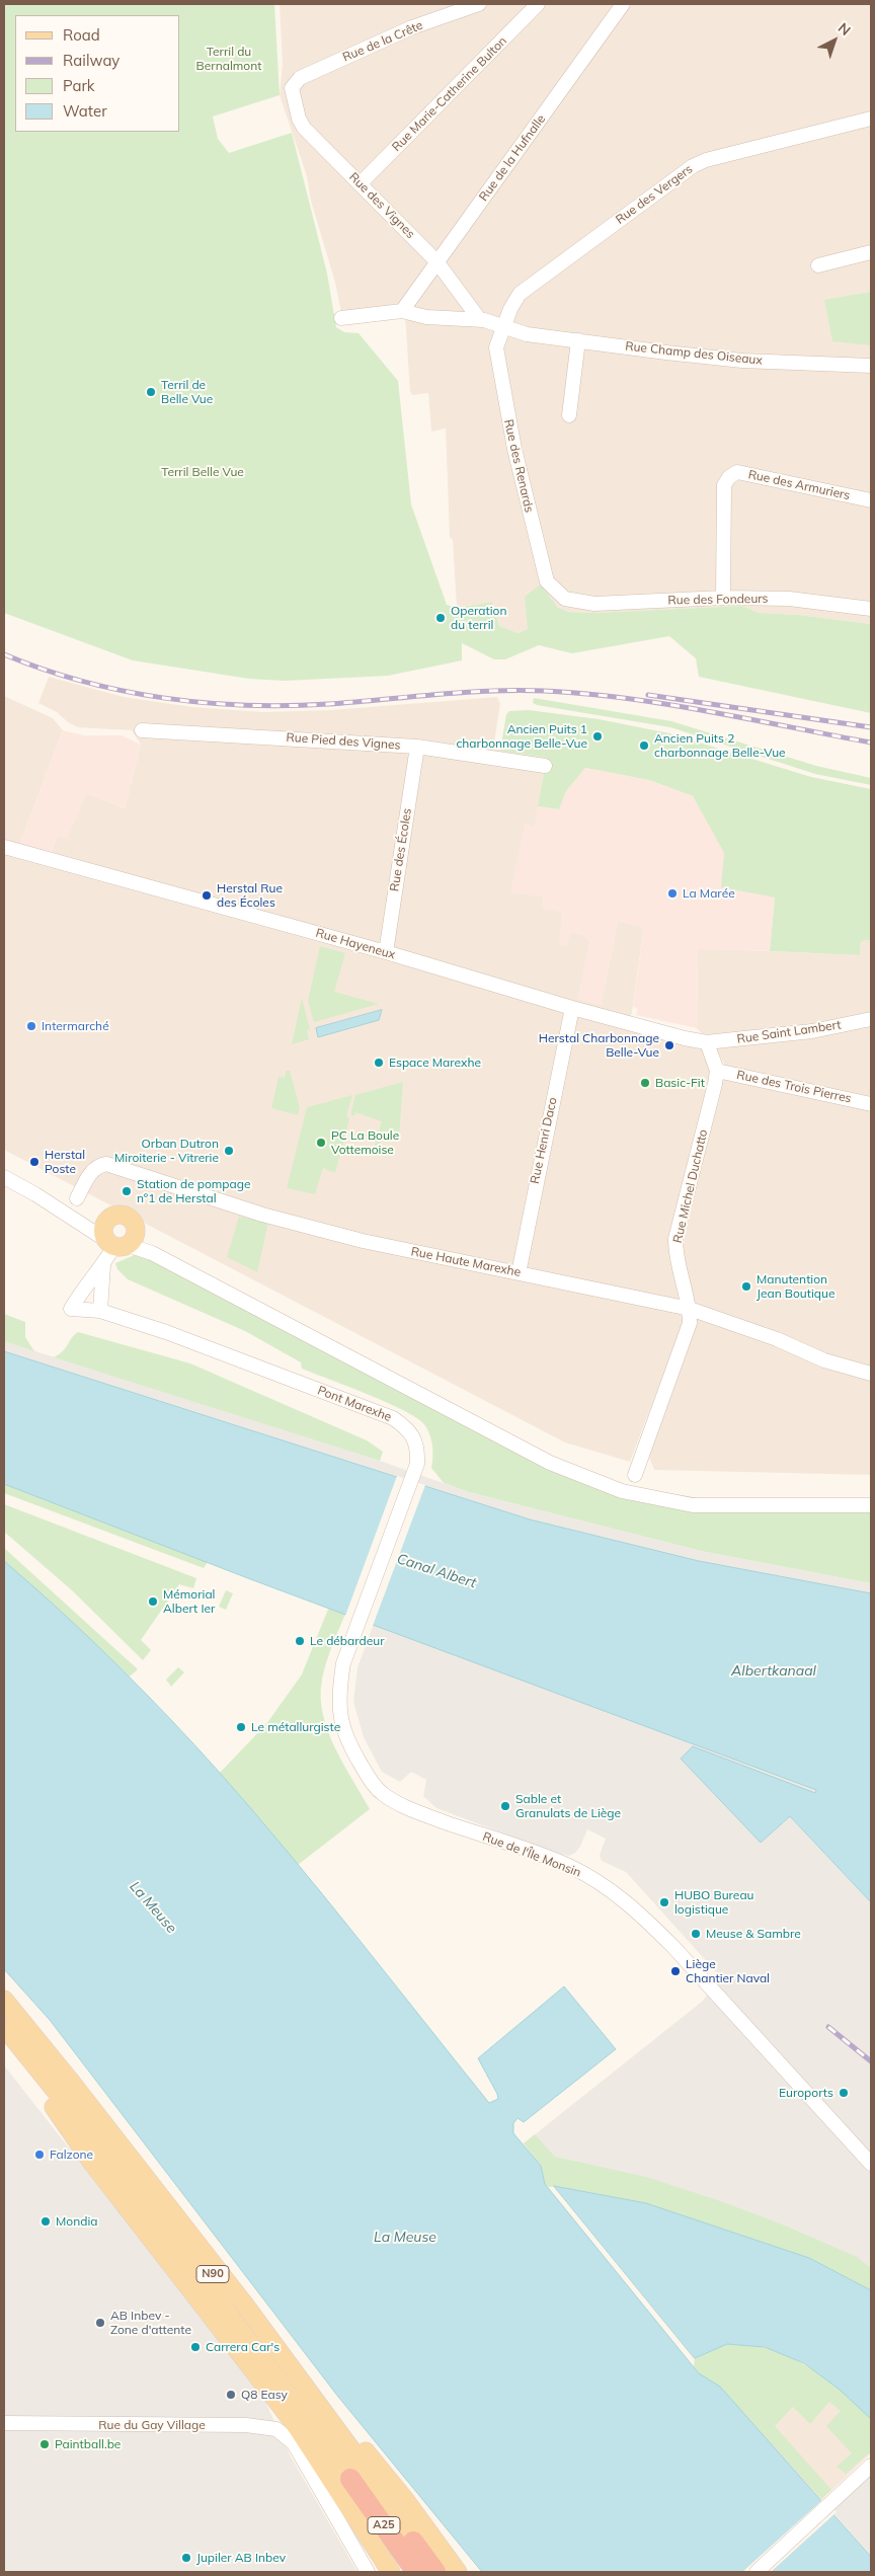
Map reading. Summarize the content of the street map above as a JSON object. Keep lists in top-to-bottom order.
{
  "streets": {
    "highway": ["A25"],
    "main road": ["N90"],
    "street": [
      "Rue de la Crête",
      "Rue Marie-Catherine Bulton",
      "Rue de la Hufnalle",
      "Rue des Vergers",
      "Rue des Vignes",
      "Rue Champ des Oiseaux",
      "Rue des Renards",
      "Rue des Armuriers",
      "Rue des Fondeurs",
      "Rue Pied des Vignes",
      "Rue des Écoles",
      "Rue Hayeneux",
      "Rue Saint Lambert",
      "Rue des Trois Pierres",
      "Rue Henri Daco",
      "Rue Michel Duchatto",
      "Rue Haute Marexhe",
      "Pont Marexhe",
      "Rue de l'Île Monsin",
      "Rue du Gay Village"
    ]
  },
  "crossings": [
    ["Rue de la Crête", "Rue des Vignes"],
    ["Rue Marie-Catherine Bulton", "Rue des Vignes"],
    ["Rue de la Hufnalle", "Rue des Vignes"],
    ["Rue de la Hufnalle", "Rue Champ des Oiseaux"],
    ["Rue des Vergers", "Rue Champ des Oiseaux"],
    ["Rue des Vergers", "Rue des Renards"],
    ["Rue des Vignes", "Rue Champ des Oiseaux"],
    ["Rue Champ des Oiseaux", "Rue des Renards"],
    ["Rue des Renards", "Rue des Fondeurs"],
    ["Rue des Armuriers", "Rue des Fondeurs"],
    ["Rue Pied des Vignes", "Rue des Écoles"],
    ["Rue des Écoles", "Rue Hayeneux"],
    ["Rue Hayeneux", "Rue Saint Lambert"],
    ["Rue Hayeneux", "Rue Henri Daco"],
    ["Rue des Trois Pierres", "Rue Michel Duchatto"],
    ["Rue Henri Daco", "Rue Haute Marexhe"],
    ["Rue Michel Duchatto", "Rue Haute Marexhe"],
    ["Pont Marexhe", "Rue de l'Île Monsin"],
    ["N90", "A25"]
  ],
  "water": ["Canal Albert", "Albertkanaal", "La Meuse"],
  "parks": ["Terril du Bernalmont", "Terril Belle Vue"],
  "places": [
    "Terril de Belle Vue",
    "Operation du terril",
    "Ancien Puits 1 charbonnage Belle-Vue",
    "Ancien Puits 2 charbonnage Belle-Vue",
    "La Marée",
    "Herstal Rue des Écoles",
    "Intermarché",
    "Herstal Charbonnage Belle-Vue",
    "Espace Marexhe",
    "Basic-Fit",
    "PC La Boule Vottemoise",
    "Orban Dutron Miroiterie - Vitrerie",
    "Herstal Poste",
    "Station de pompage n°1 de Herstal",
    "Manutention Jean Boutique",
    "Mémorial Albert Ier",
    "Le débardeur",
    "Le métallurgiste",
    "Sable et Granulats de Liège",
    "HUBO Bureau logistique",
    "Meuse & Sambre",
    "Liège Chantier Naval",
    "Euroports",
    "Falzone",
    "Mondia",
    "AB Inbev - Zone d'attente",
    "Carrera Car's",
    "Q8 Easy",
    "Paintball.be",
    "Jupiler AB Inbev"
  ],
  "legend": [
    "Road",
    "Railway",
    "Park",
    "Water"
  ],
  "north": "top right"
}
